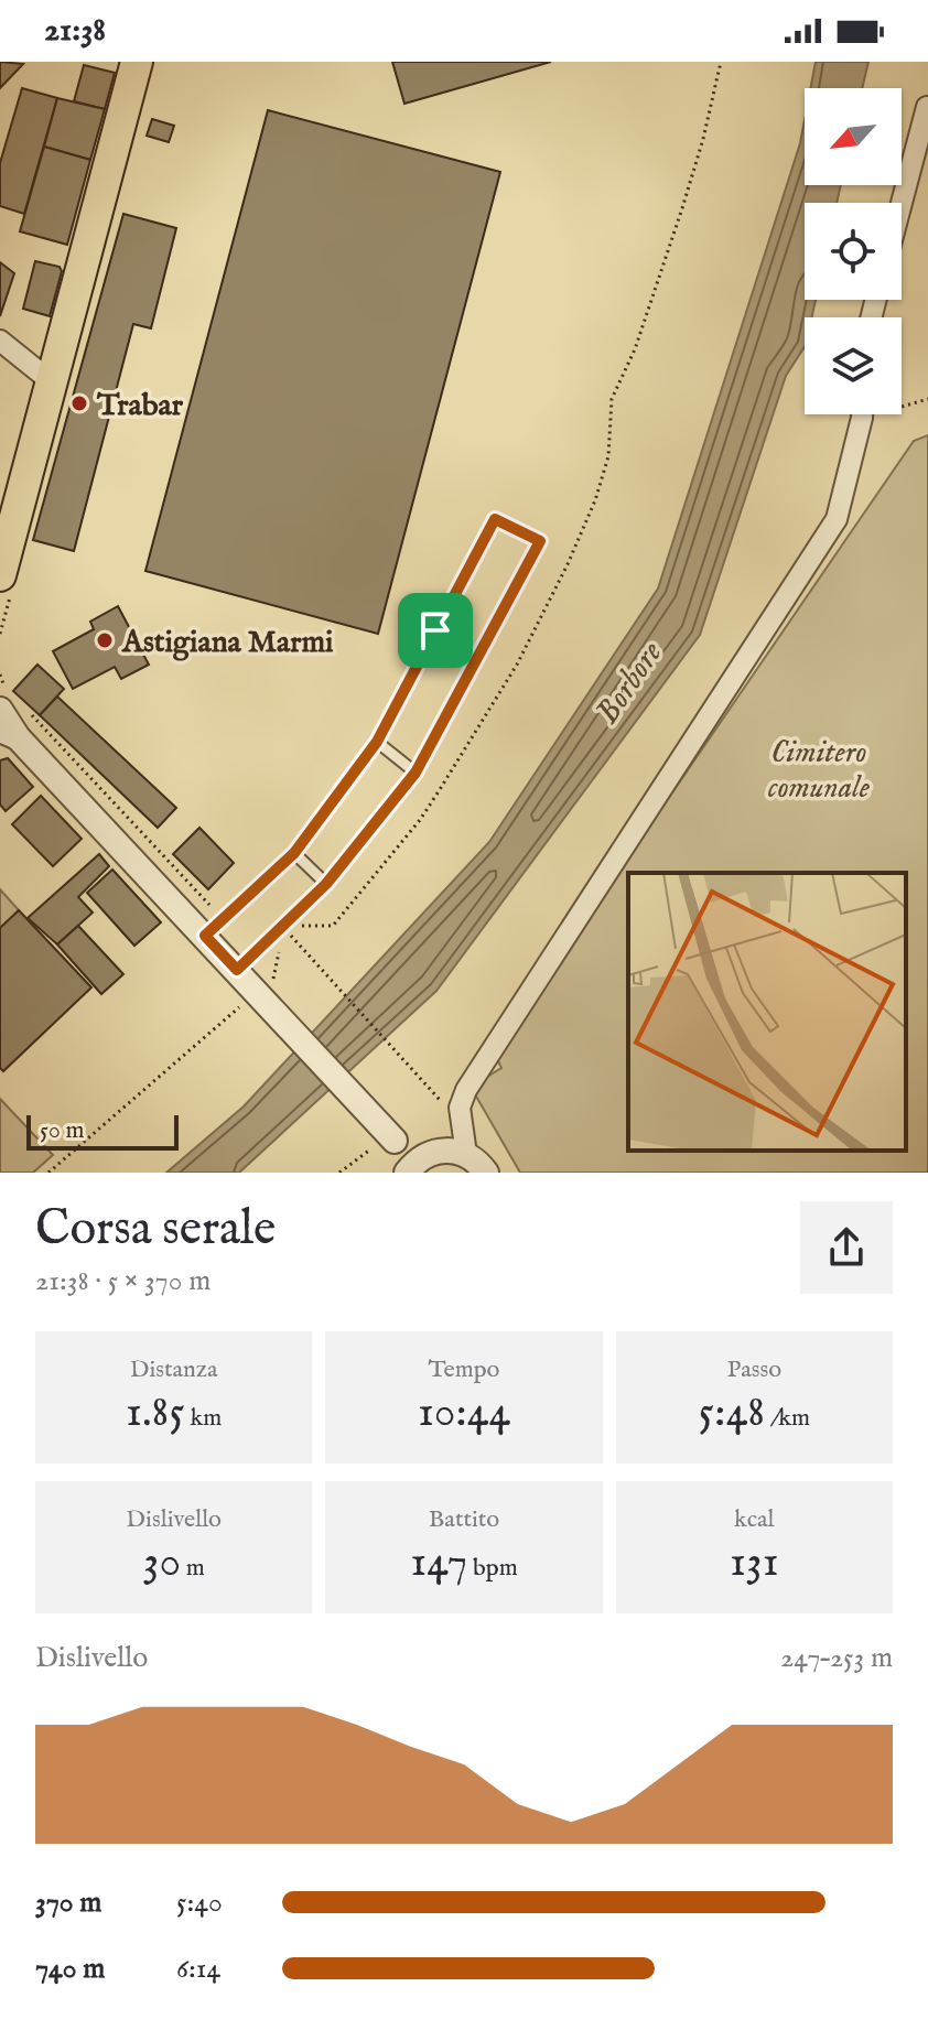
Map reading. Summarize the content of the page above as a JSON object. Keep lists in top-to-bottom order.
{
  "water": ["Borbore"],
  "parks": ["Cimitero comunale"],
  "places": ["Trabar", "Astigiana Marmi"],
  "scale_bar": "50 m",
  "north": "bottom left",
  "page": {
    "status": "21:38",
    "scale": "50 m",
    "heading": ["Corsa serale", "21:38 · 5 × 370 m"],
    "stats": [
      ["Distanza", "1.85 km"],
      ["Tempo", "10:44"],
      ["Passo", "5:48 /km"],
      ["Dislivello", "30 m"],
      ["Battito", "147 bpm"],
      ["kcal", "131"]
    ],
    "chart": ["Dislivello", "247–253 m"],
    "list": [
      {
        "name": "370 m",
        "note": "5:40"
      },
      {
        "name": "740 m",
        "note": "6:14"
      }
    ]
  }
}
